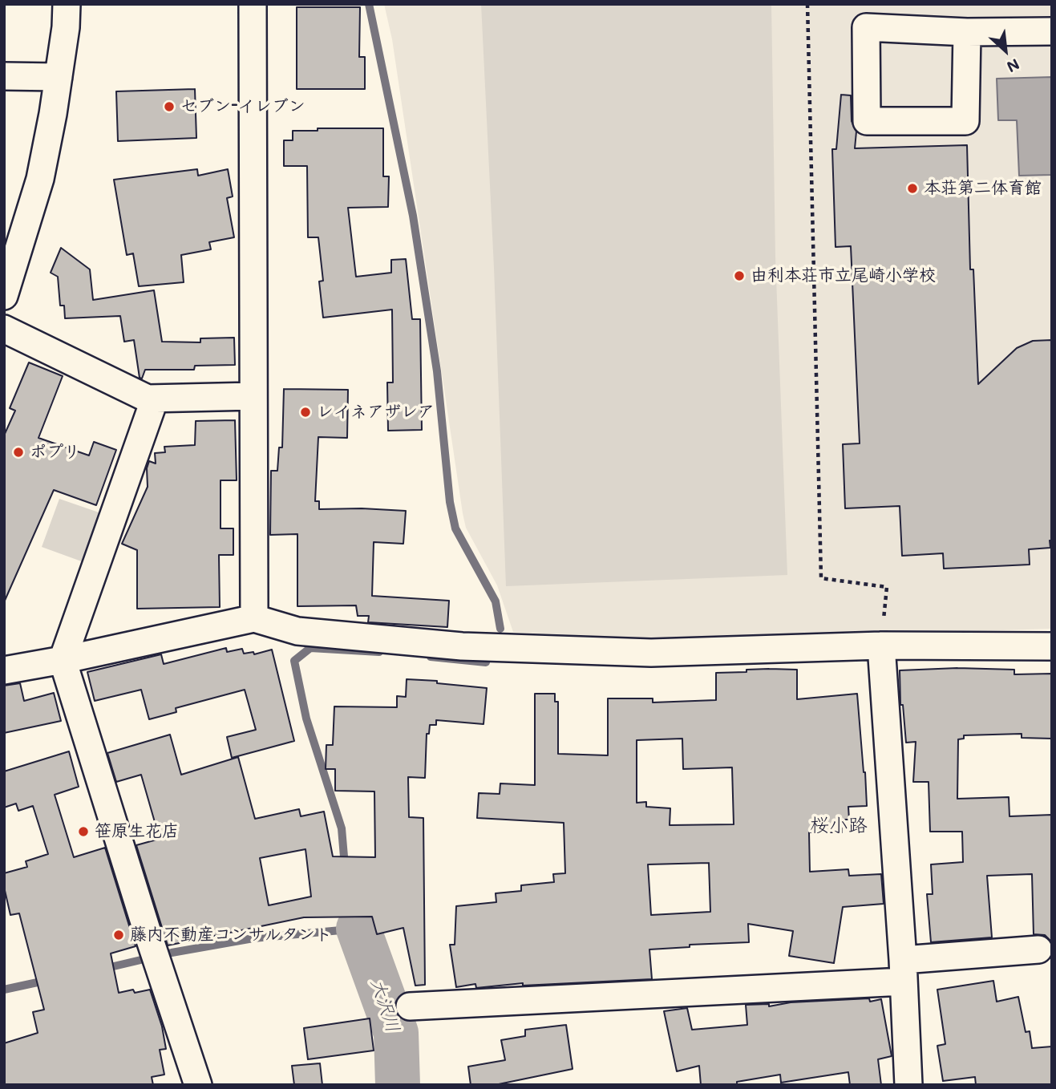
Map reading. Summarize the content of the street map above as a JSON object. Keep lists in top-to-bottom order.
{
  "districts": ["桜小路"],
  "water": ["大沢川"],
  "places": [
    "セブン-イレブン",
    "本荘第二体育館",
    "由利本荘市立尾崎小学校",
    "レイネアザレア",
    "ポプリ",
    "笹原生花店",
    "藤内不動産コンサルタント"
  ],
  "north": "bottom right"
}
